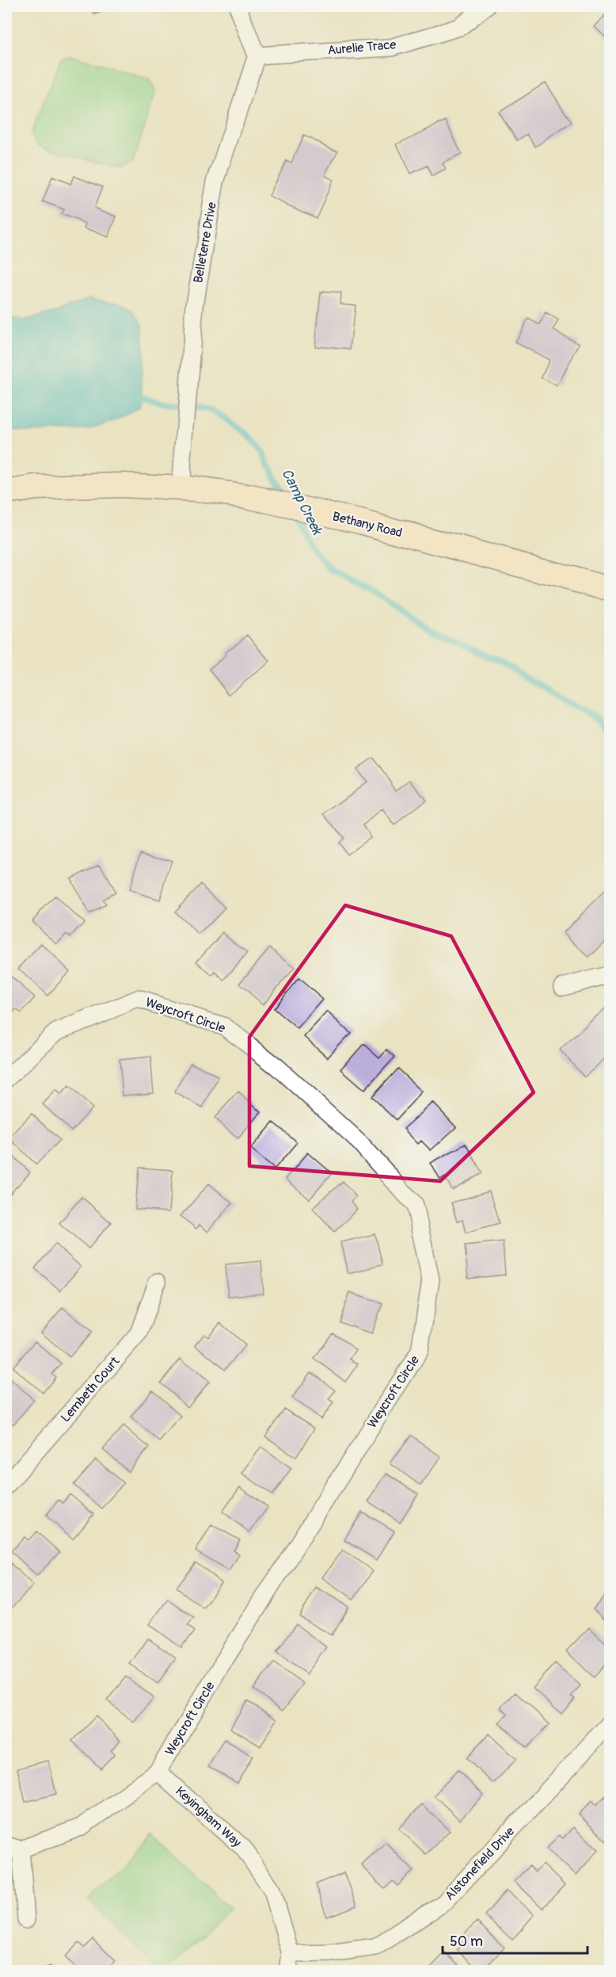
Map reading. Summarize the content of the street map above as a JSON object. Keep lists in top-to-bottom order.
{
  "streets": {
    "street": [
      "Aurelie Trace",
      "Belleterre Drive",
      "Bethany Road",
      "Weycroft Circle",
      "Lembeth Court",
      "Keyingham Way",
      "Alstonefield Drive"
    ]
  },
  "crossings": [
    ["Aurelie Trace", "Belleterre Drive"],
    ["Belleterre Drive", "Bethany Road"],
    ["Weycroft Circle", "Keyingham Way"],
    ["Keyingham Way", "Alstonefield Drive"]
  ],
  "water": ["Camp Creek"],
  "scale_bar": "50 m"
}
